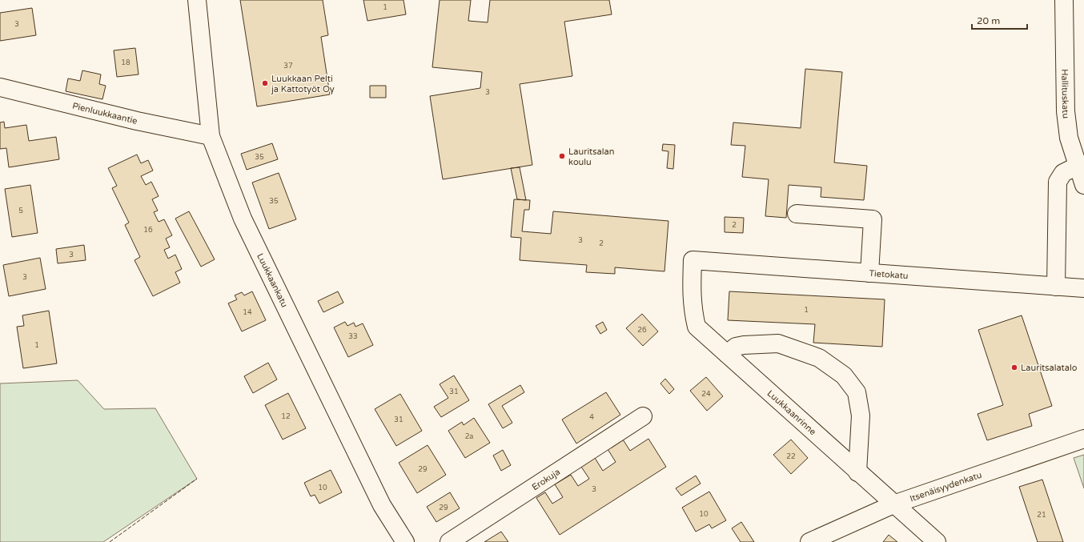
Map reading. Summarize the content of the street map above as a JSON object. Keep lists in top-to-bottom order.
{
  "streets": {
    "street": [
      "Hallituskatu",
      "Pienluukkaantie",
      "Tietokatu",
      "Luukkaankatu",
      "Luukkaanrinne",
      "Erokuja",
      "Itsenäisyydenkatu"
    ]
  },
  "crossings": [
    ["Pienluukkaantie", "Luukkaankatu"],
    ["Tietokatu", "Luukkaanrinne"],
    ["Luukkaanrinne", "Itsenäisyydenkatu"]
  ],
  "places": ["Luukkaan Pelti ja Kattotyöt Oy", "Lauritsalan koulu", "Lauritsalatalo"],
  "house_numbers": [
    "1",
    "3",
    "18",
    "37",
    "3",
    "35",
    "35",
    "5",
    "2",
    "16",
    "3",
    "2",
    "3",
    "3",
    "1",
    "14",
    "26",
    "33",
    "1",
    "31",
    "24",
    "12",
    "4",
    "31",
    "2a",
    "22",
    "29",
    "10",
    "3",
    "29",
    "10",
    "21"
  ],
  "scale_bar": "20 m"
}
